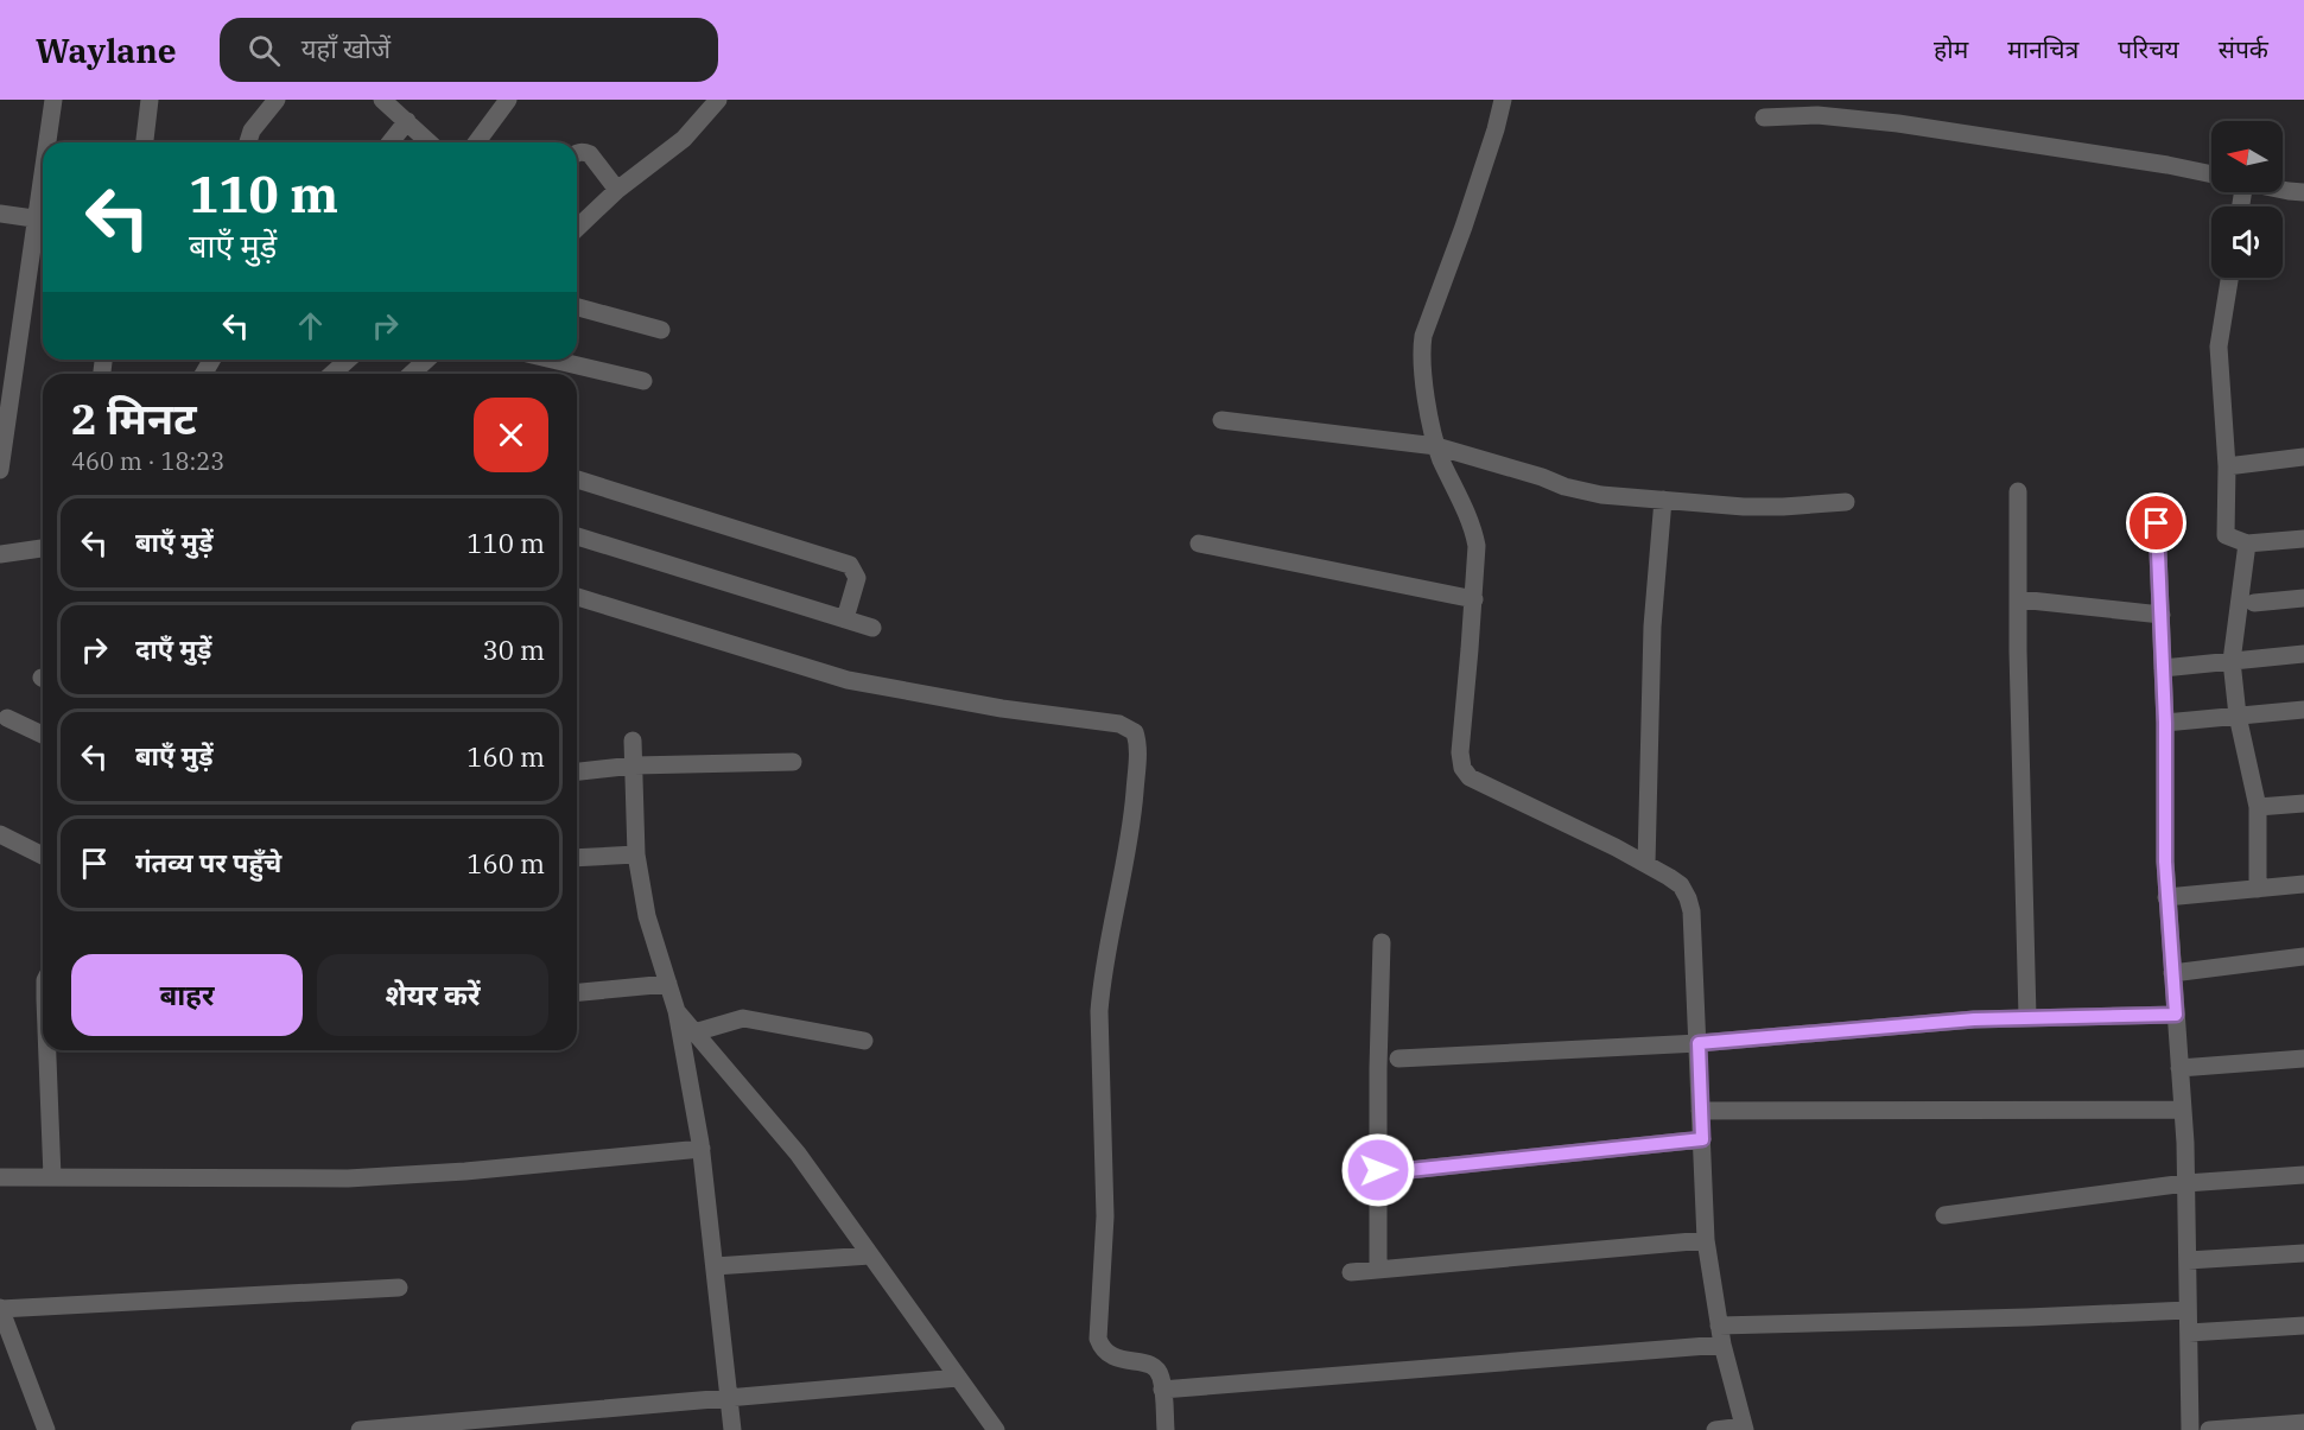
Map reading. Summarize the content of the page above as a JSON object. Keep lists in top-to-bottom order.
{
  "north": "left",
  "page": {
    "header": "Waylane",
    "search": "यहाँ खोजें",
    "nav": [
      "होम",
      "मानचित्र",
      "परिचय",
      "संपर्क"
    ],
    "turn": ["110 m", "बाएँ मुड़ें"],
    "heading": ["2 मिनट", "460 m · 18:23"],
    "list": [
      {
        "name": "बाएँ मुड़ें",
        "value": "110 m"
      },
      {
        "name": "दाएँ मुड़ें",
        "value": "30 m"
      },
      {
        "name": "बाएँ मुड़ें",
        "value": "160 m"
      },
      {
        "name": "गंतव्य पर पहुँचे",
        "value": "160 m"
      }
    ],
    "buttons": ["बाहर", "शेयर करें"]
  }
}
